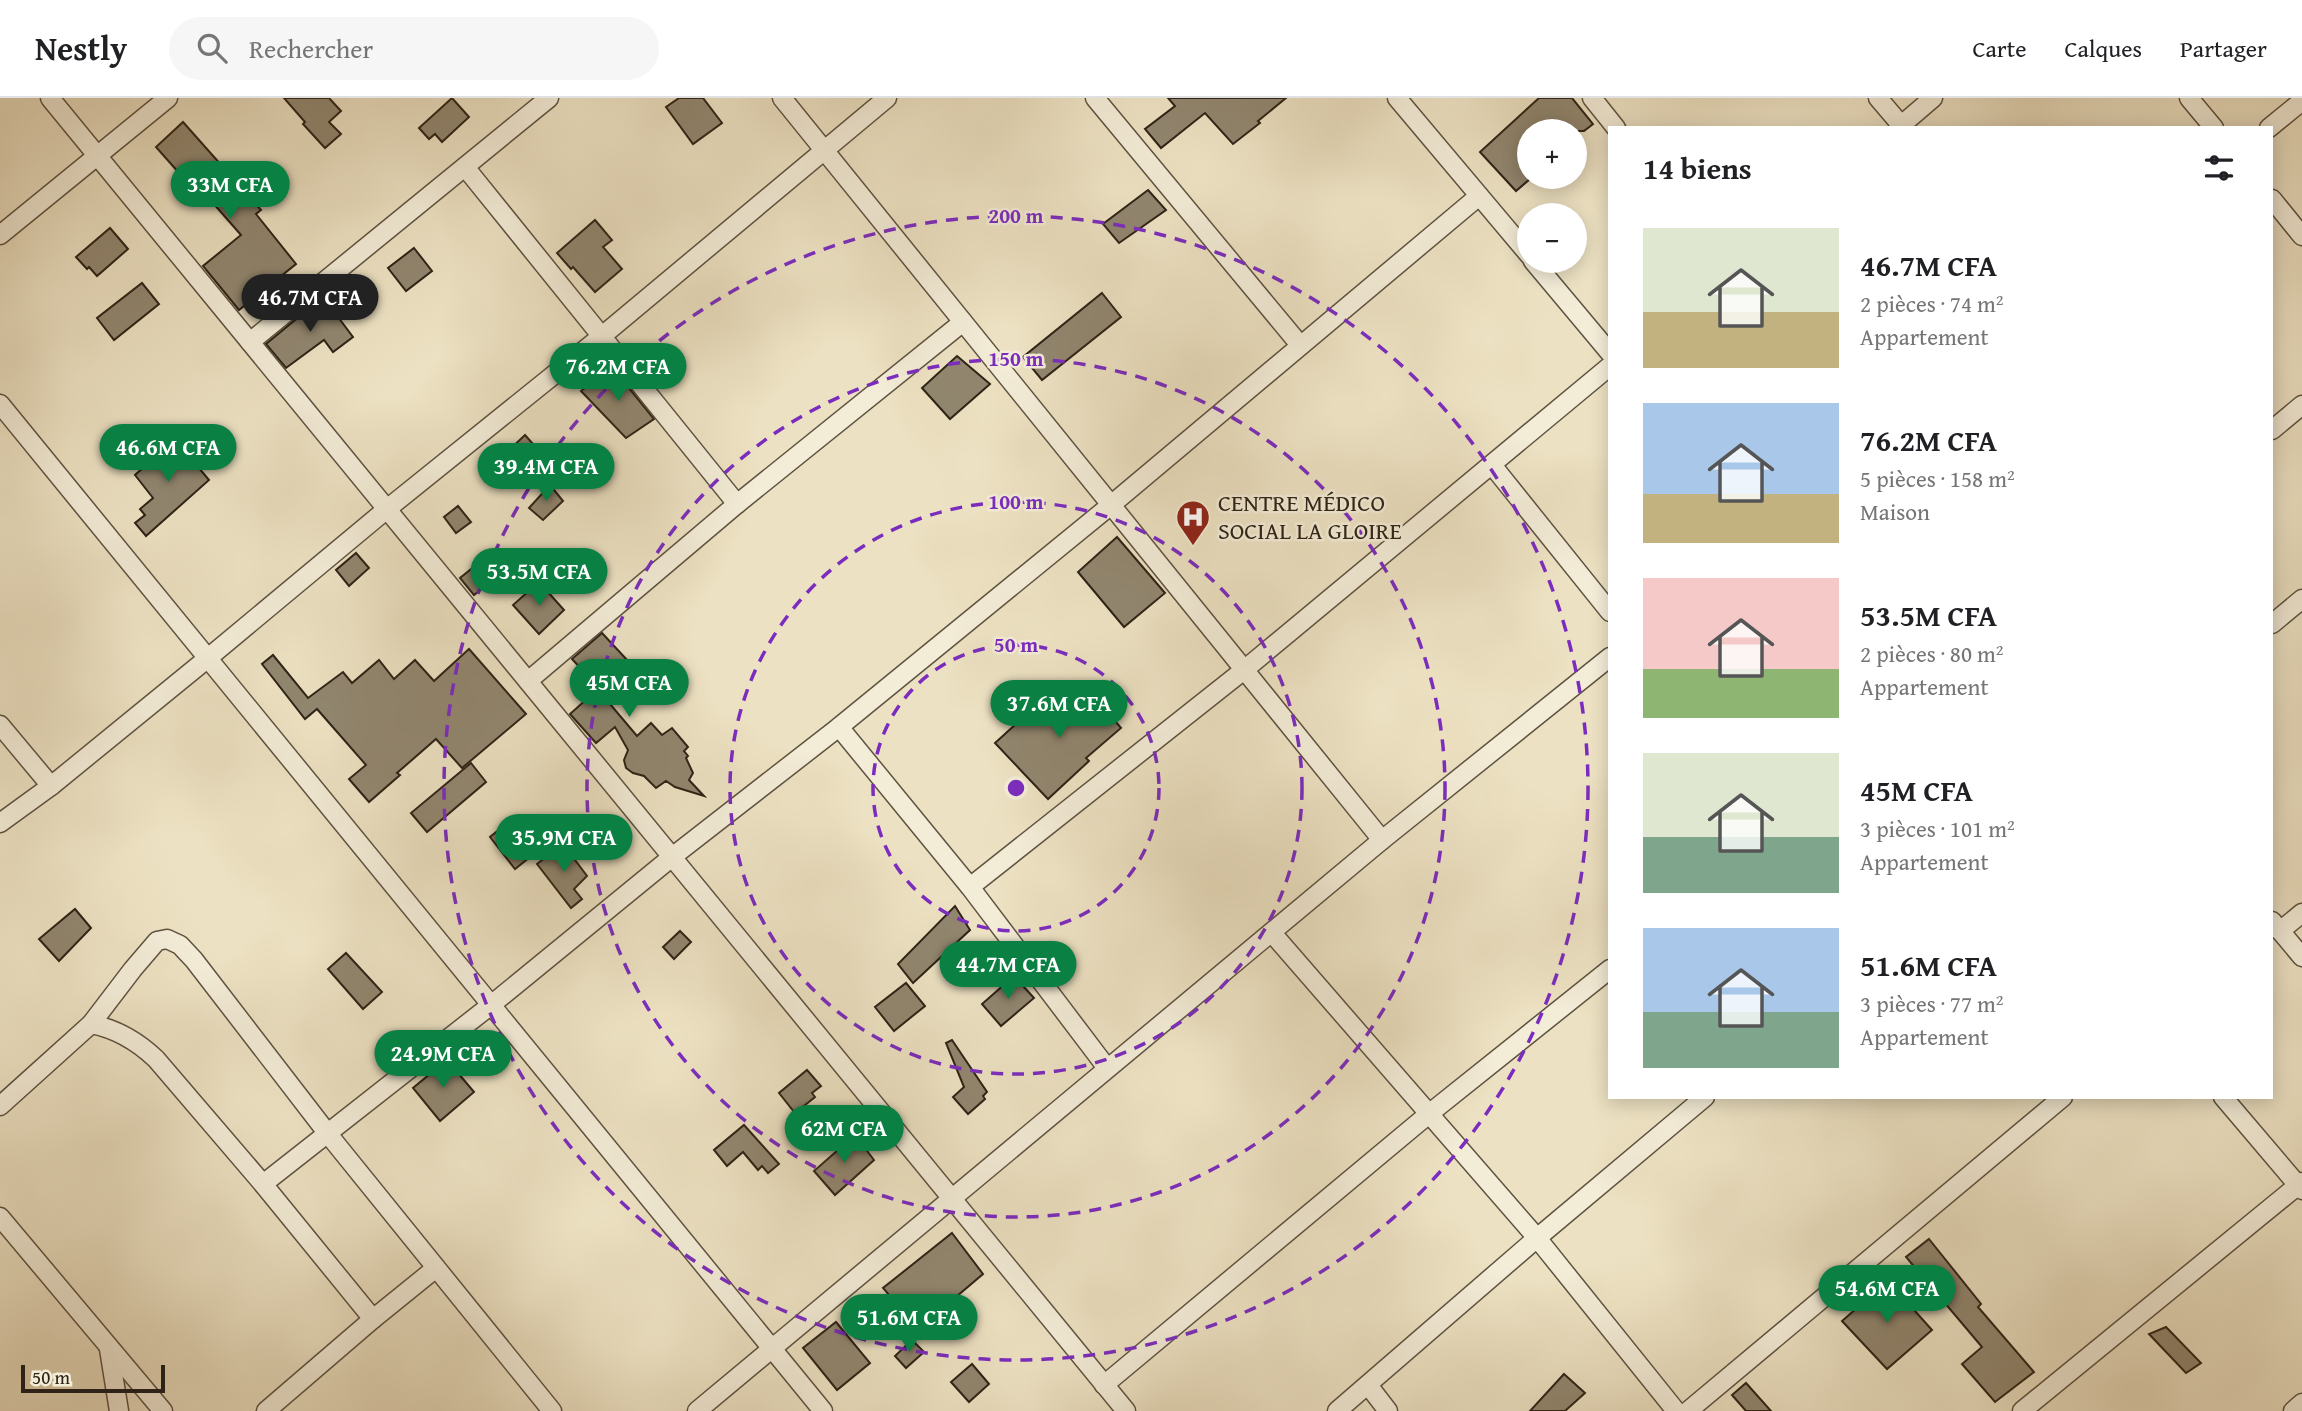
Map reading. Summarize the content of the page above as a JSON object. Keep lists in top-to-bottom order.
{
  "places": {
    "hospital": ["CENTRE MÉDICO SOCIAL LA GLOIRE"]
  },
  "scale_bar": "50 m",
  "page": {
    "header": "Nestly",
    "search": "Rechercher",
    "nav": ["Carte", "Calques", "Partager"],
    "map_buttons": ["+", "−"],
    "heading": "14 biens",
    "price": [
      "33M CFA",
      "46.7M CFA",
      "76.2M CFA",
      "46.6M CFA",
      "39.4M CFA",
      "53.5M CFA",
      "45M CFA",
      "37.6M CFA",
      "35.9M CFA",
      "44.7M CFA",
      "24.9M CFA",
      "62M CFA",
      "54.6M CFA",
      "51.6M CFA"
    ],
    "list": [
      {
        "name": "46.7M CFA",
        "note": "2 pièces · 74 m² · Appartement"
      },
      {
        "name": "76.2M CFA",
        "note": "5 pièces · 158 m² · Maison"
      },
      {
        "name": "53.5M CFA",
        "note": "2 pièces · 80 m² · Appartement"
      },
      {
        "name": "45M CFA",
        "note": "3 pièces · 101 m² · Appartement"
      },
      {
        "name": "51.6M CFA",
        "note": "3 pièces · 77 m² · Appartement"
      }
    ],
    "scale": "50 m"
  },
  "rings": [
    "200 m",
    "150 m",
    "100 m",
    "50 m"
  ]
}
